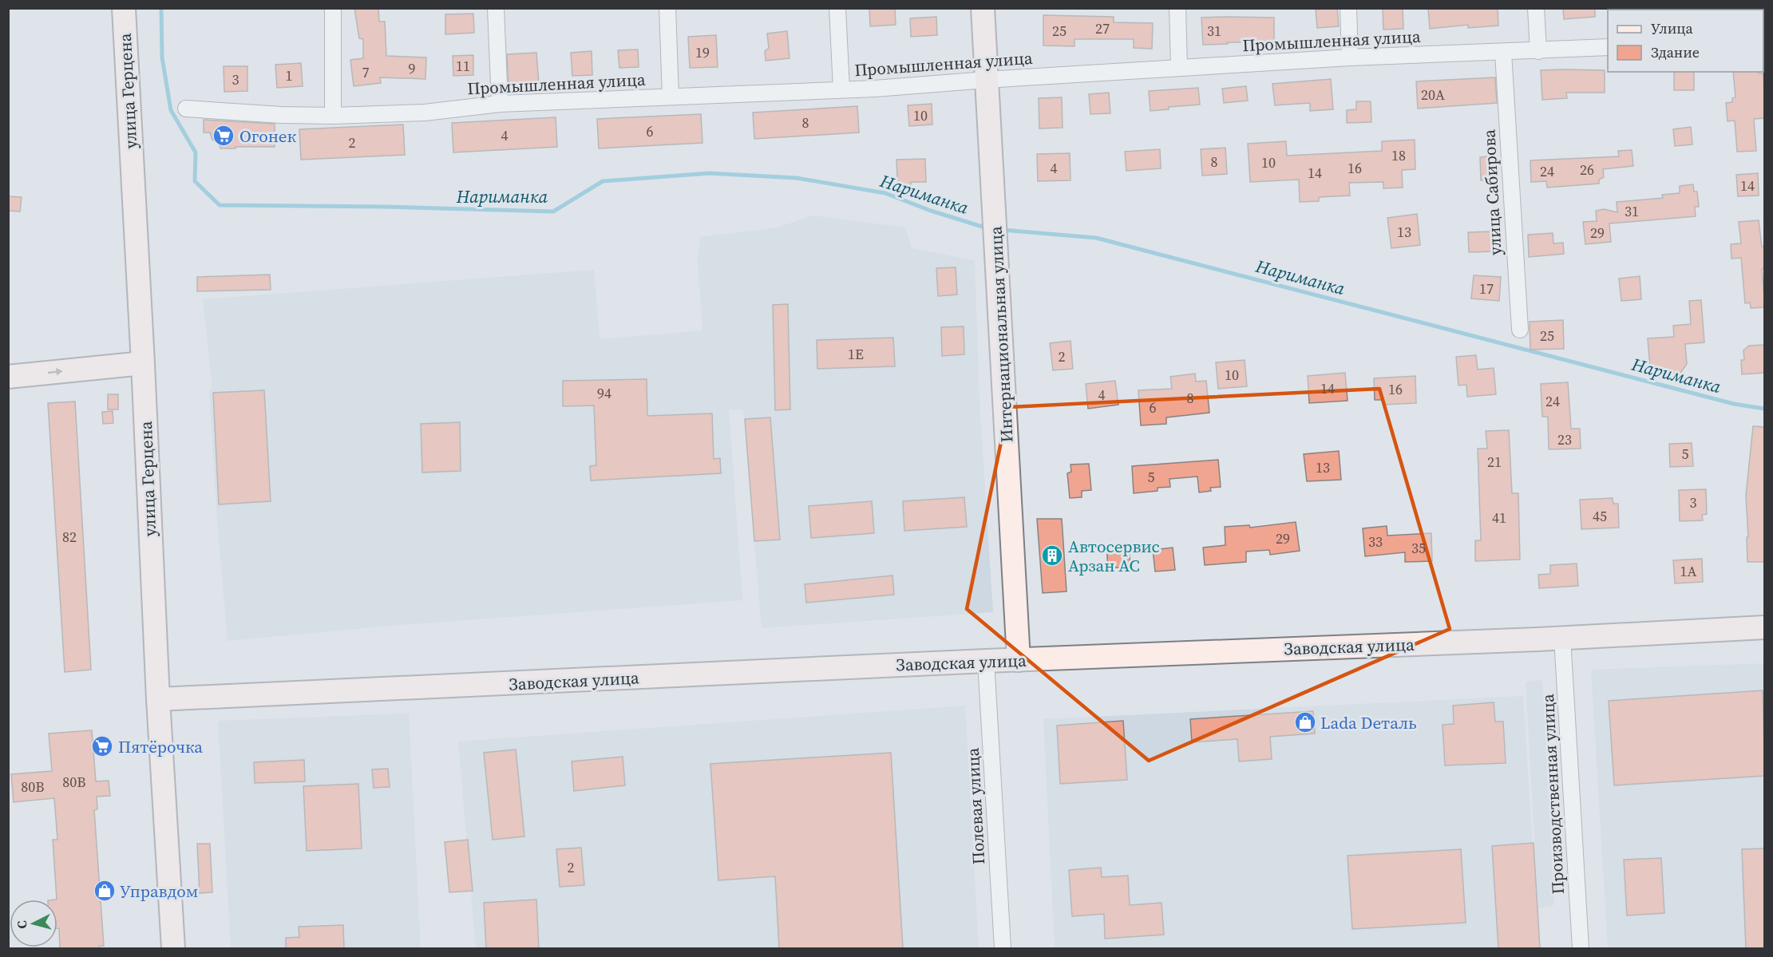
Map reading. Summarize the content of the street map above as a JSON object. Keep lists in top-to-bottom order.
{
  "streets": {
    "street": [
      "Промышленная улица",
      "улица Герцена",
      "улица Сабирова",
      "Интернациональная улица",
      "Заводская улица",
      "Производственная улица",
      "Полевая улица"
    ]
  },
  "crossings": [
    ["Промышленная улица", "улица Сабирова"],
    ["Промышленная улица", "Интернациональная улица"],
    ["улица Герцена", "Заводская улица"],
    ["Интернациональная улица", "Заводская улица"],
    ["Заводская улица", "Производственная улица"],
    ["Заводская улица", "Полевая улица"]
  ],
  "water": ["Нариманка"],
  "places": {
    "supermarket": ["Огонек", "Пятёрочка"],
    "building": ["Автосервис Арзан АС"],
    "shop": ["Lada Dеталь", "Управдом"]
  },
  "house_numbers": [
    "27",
    "25",
    "31",
    "19",
    "11",
    "9",
    "7",
    "1",
    "3",
    "20А",
    "10",
    "8",
    "6",
    "4",
    "2",
    "18",
    "8",
    "10",
    "4",
    "16",
    "26",
    "24",
    "14",
    "14",
    "31",
    "13",
    "29",
    "17",
    "25",
    "1Е",
    "2",
    "10",
    "14",
    "16",
    "94",
    "4",
    "8",
    "24",
    "6",
    "23",
    "5",
    "21",
    "13",
    "5",
    "3",
    "45",
    "41",
    "82",
    "29",
    "33",
    "35",
    "1А",
    "80В",
    "80В",
    "2"
  ],
  "legend": ["Улица", "Здание"],
  "north": "left"
}
